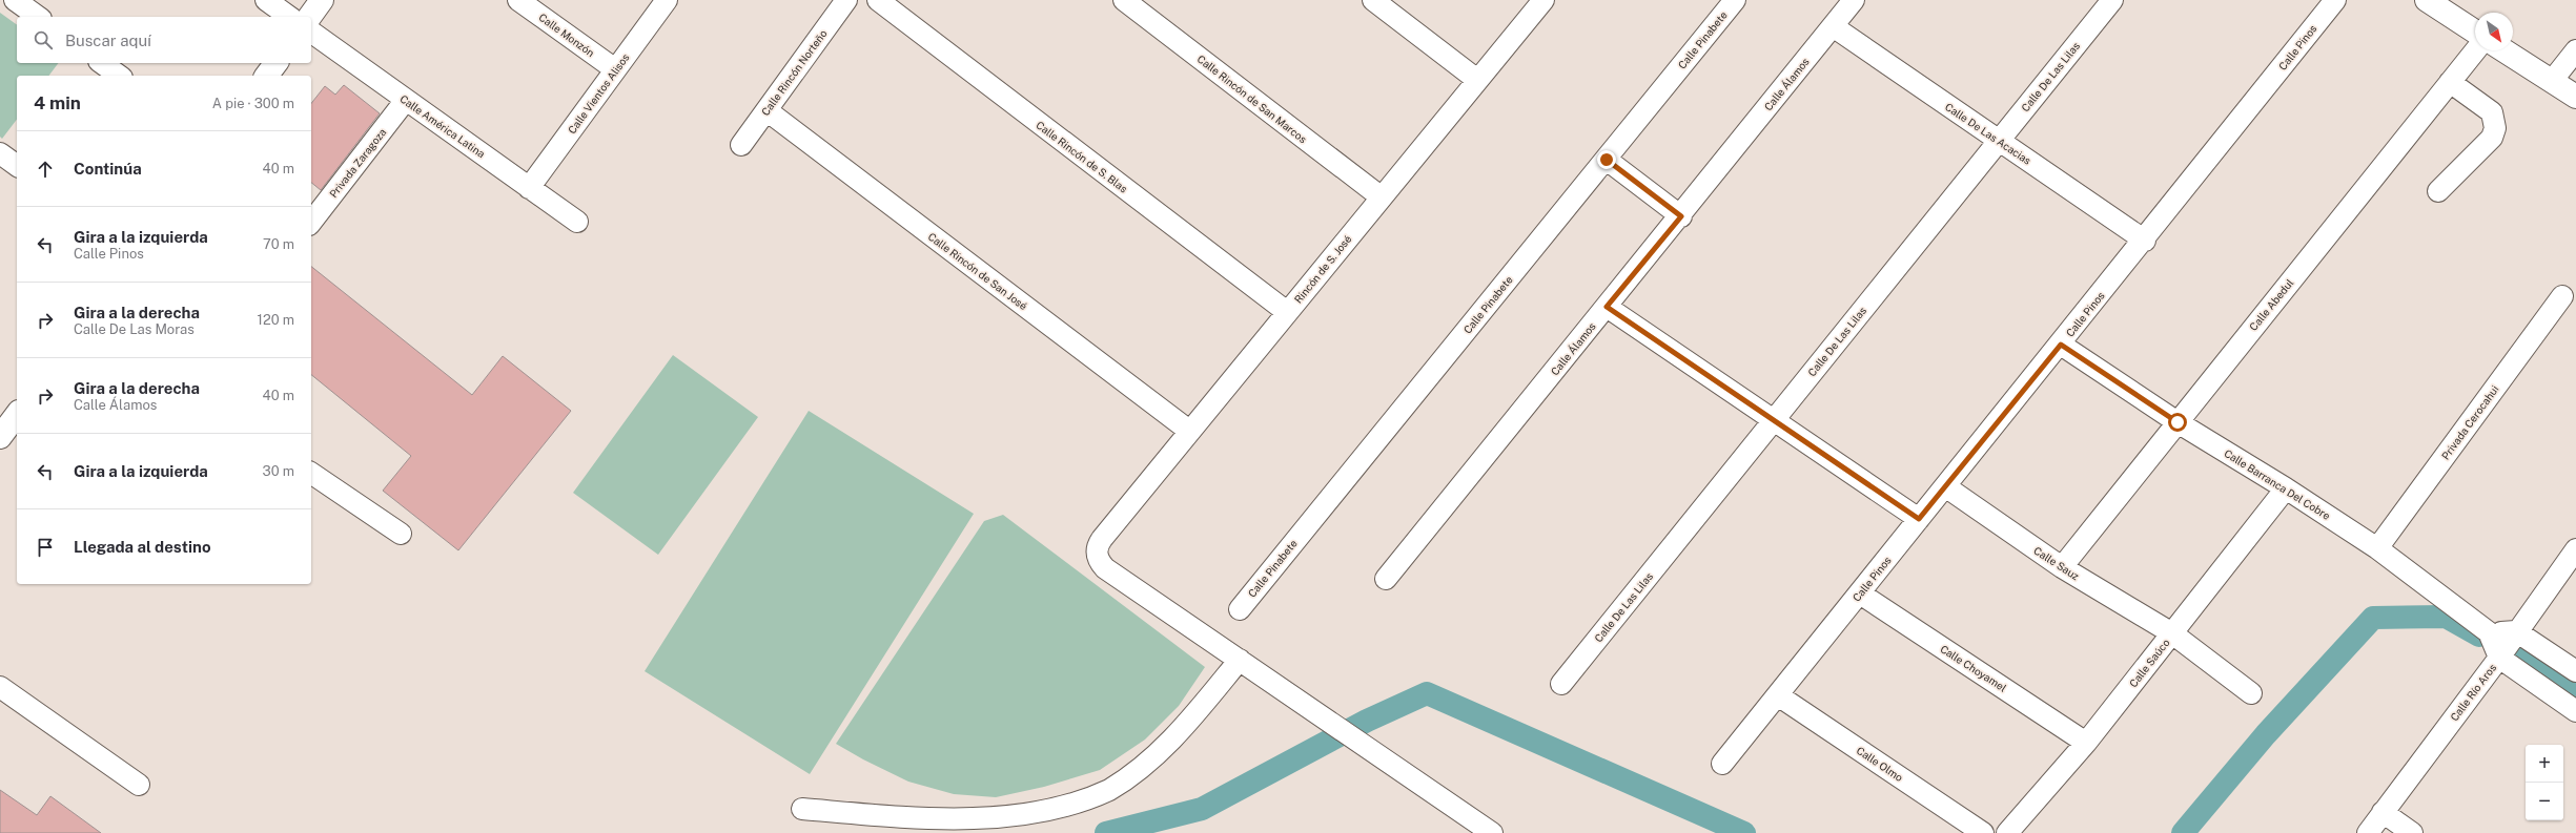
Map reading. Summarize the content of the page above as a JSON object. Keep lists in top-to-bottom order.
{
  "streets": {
    "street": [
      "Calle Monzón",
      "Calle Pinabete",
      "Calle Pinos",
      "Calle Rincón Norteño",
      "Calle De Las Lilas",
      "Calle Álamos",
      "Calle Vientos Alisos",
      "Calle Rincón de San Marcos",
      "Calle América Latina",
      "Calle De Las Acacias",
      "Calle Rincón de S. Blas",
      "Privada Zaragoza",
      "Rincón de S. José",
      "Calle Rincón de San José",
      "Calle Abedul",
      "Privada Cerocahui",
      "Calle Barranca Del Cobre",
      "Calle Sauz",
      "Calle Saúco",
      "Calle Choyamel",
      "Calle Río Aros",
      "Calle Olmo"
    ]
  },
  "crossings": [
    ["Calle Monzón", "Calle Vientos Alisos"],
    ["Calle Pinos", "Calle De Las Acacias"],
    ["Calle Pinos", "Calle Barranca Del Cobre"],
    ["Calle Pinos", "Calle Sauz"],
    ["Calle Pinos", "Calle Choyamel"],
    ["Calle Pinos", "Calle Olmo"],
    ["Calle Rincón Norteño", "Calle Rincón de San José"],
    ["Calle De Las Lilas", "Calle De Las Acacias"],
    ["Calle Álamos", "Calle De Las Acacias"],
    ["Calle Vientos Alisos", "Calle América Latina"],
    ["Calle Rincón de San Marcos", "Rincón de S. José"],
    ["Calle América Latina", "Privada Zaragoza"],
    ["Calle Rincón de S. Blas", "Rincón de S. José"],
    ["Rincón de S. José", "Calle Rincón de San José"],
    ["Calle Abedul", "Calle Barranca Del Cobre"],
    ["Calle Abedul", "Calle Sauz"],
    ["Privada Cerocahui", "Calle Barranca Del Cobre"],
    ["Calle Barranca Del Cobre", "Calle Saúco"],
    ["Calle Sauz", "Calle Saúco"],
    ["Calle Saúco", "Calle Choyamel"]
  ],
  "north": "bottom right",
  "page": {
    "search": "Buscar aquí",
    "heading": ["4 min", "A pie · 300 m"],
    "list": [
      ["Continúa", "40 m"],
      ["Gira a la izquierda", "Calle Pinos", "70 m"],
      ["Gira a la derecha", "Calle De Las Moras", "120 m"],
      ["Gira a la derecha", "Calle Álamos", "40 m"],
      ["Gira a la izquierda", "30 m"],
      "Llegada al destino"
    ],
    "map_buttons": ["+", "−"]
  }
}
